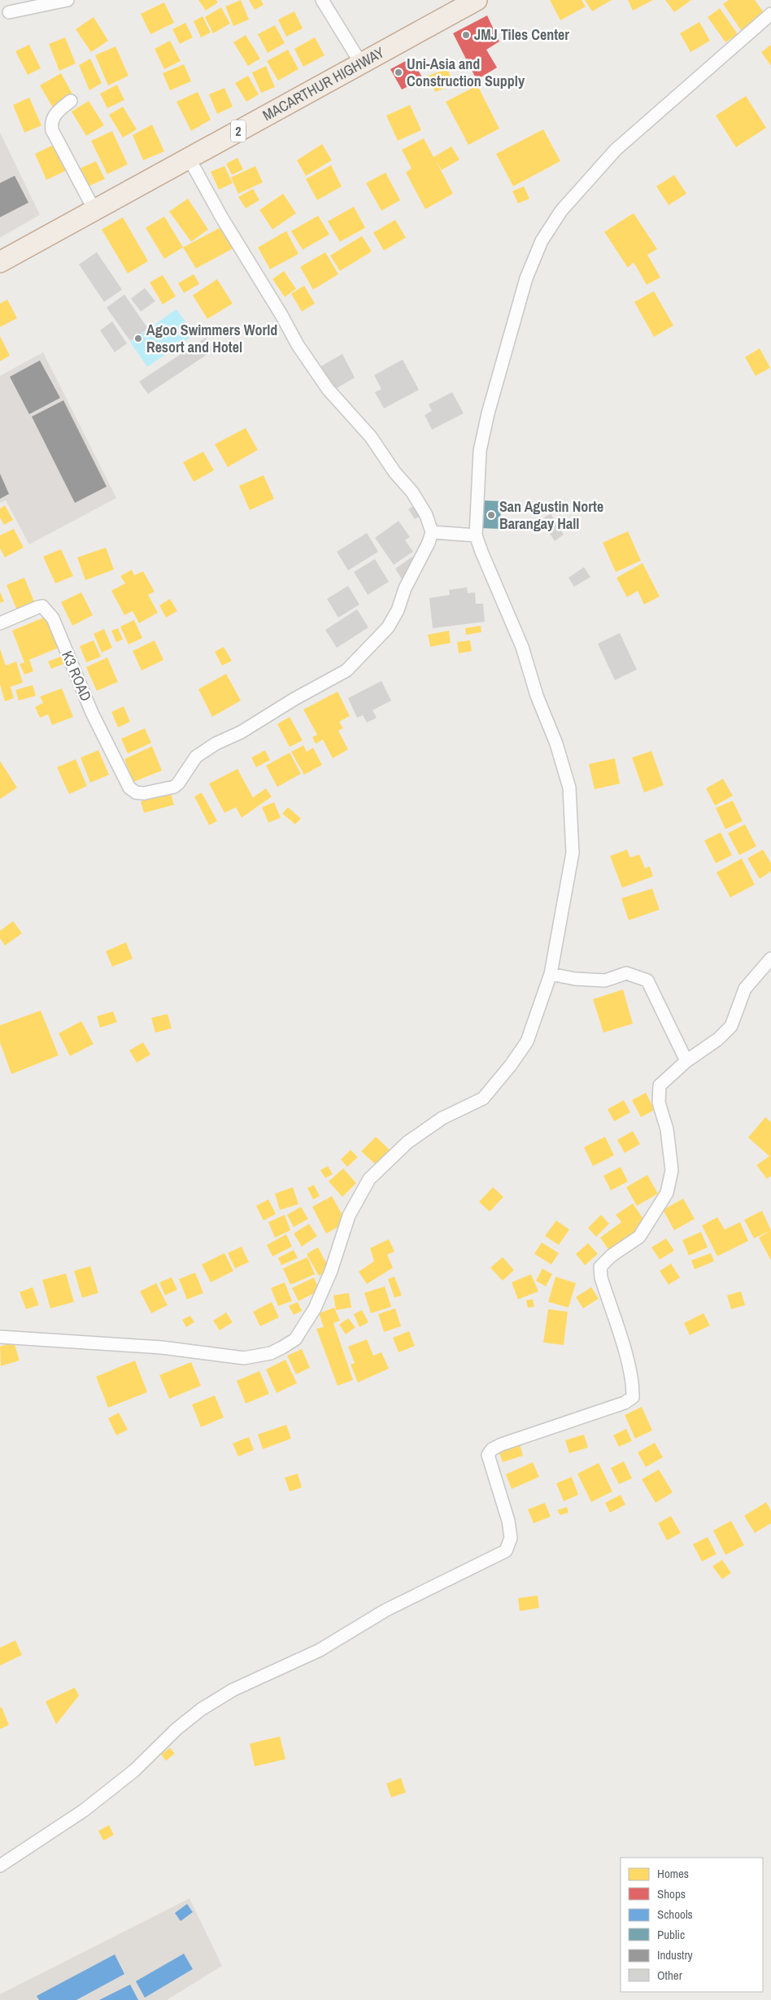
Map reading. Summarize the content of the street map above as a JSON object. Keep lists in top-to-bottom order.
{
  "streets": {
    "highway": ["MACARTHUR HIGHWAY", "2"],
    "street": ["K3 ROAD"]
  },
  "places": [
    "JMJ Tiles Center",
    "Uni-Asia and Construction Supply",
    "Agoo Swimmers World Resort and Hotel",
    "San Agustin Norte Barangay Hall"
  ],
  "legend": [
    "Homes",
    "Shops",
    "Schools",
    "Public",
    "Industry",
    "Other"
  ]
}
